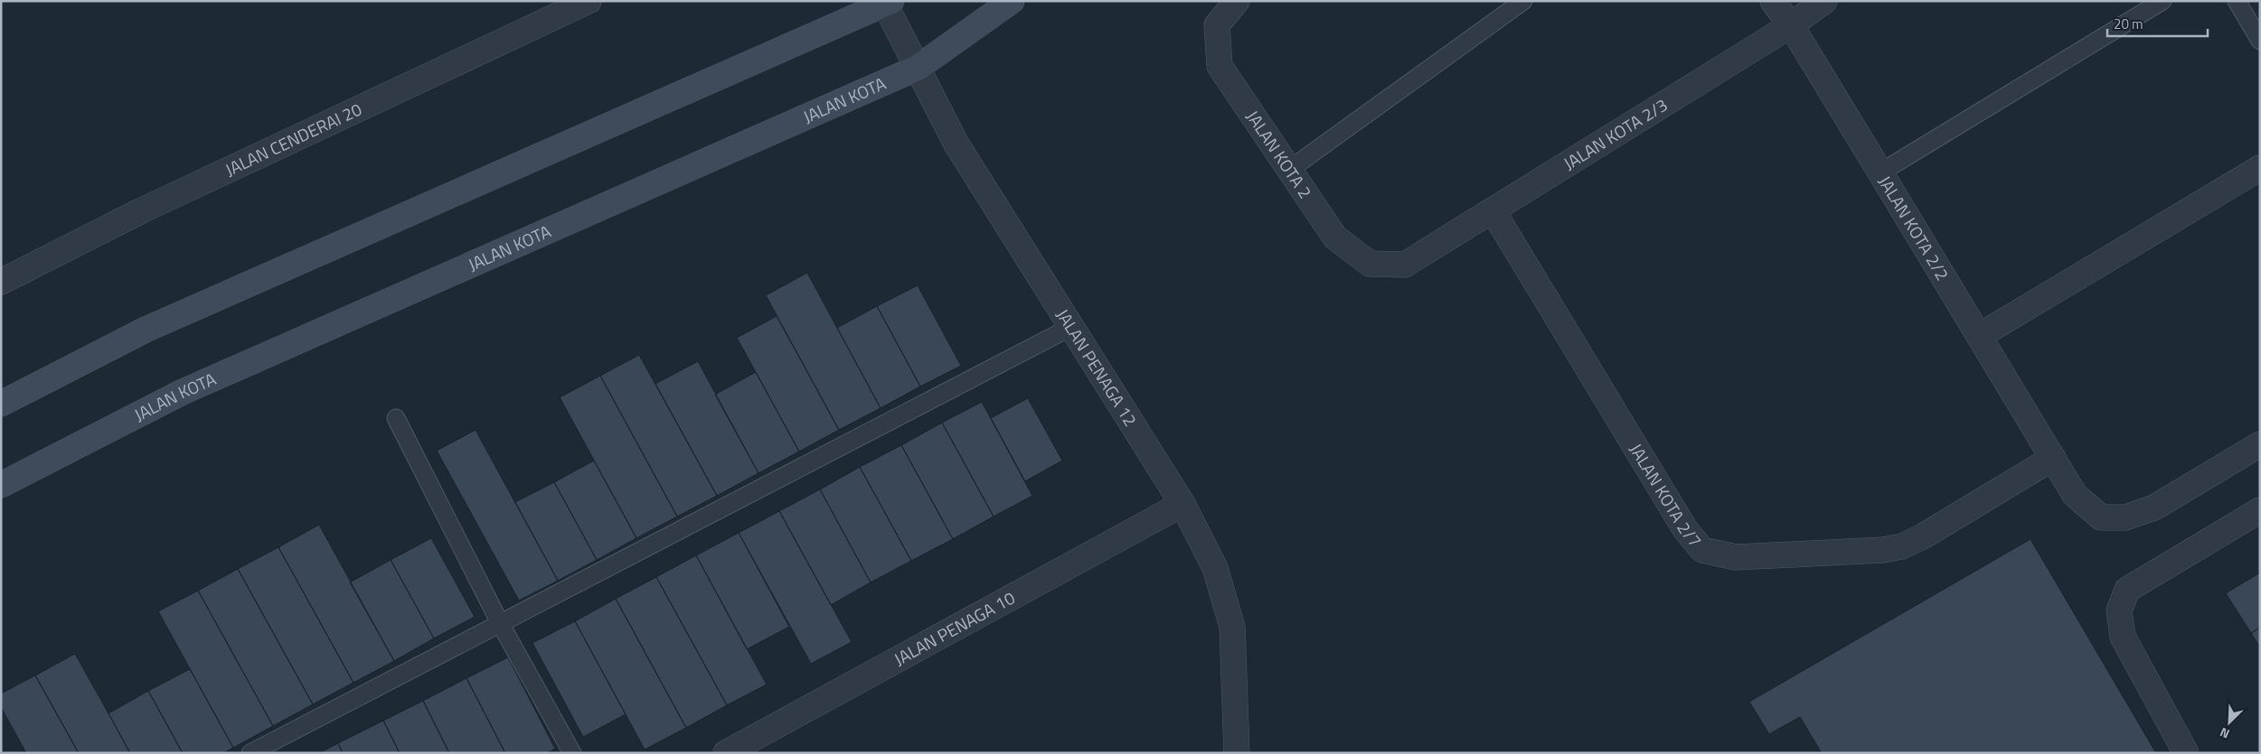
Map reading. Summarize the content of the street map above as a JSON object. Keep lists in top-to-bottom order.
{
  "streets": {
    "main road": ["JALAN KOTA"],
    "street": [
      "JALAN KOTA 2/3",
      "JALAN CENDERAI 20",
      "JALAN KOTA 2",
      "JALAN KOTA 2/2",
      "JALAN PENAGA 12",
      "JALAN KOTA 2/7",
      "JALAN PENAGA 10"
    ]
  },
  "crossings": [
    ["JALAN KOTA", "JALAN PENAGA 12"],
    ["JALAN KOTA 2/3", "JALAN KOTA 2"],
    ["JALAN KOTA 2/3", "JALAN KOTA 2/2"],
    ["JALAN KOTA 2/3", "JALAN KOTA 2/7"],
    ["JALAN KOTA 2/2", "JALAN KOTA 2/7"],
    ["JALAN PENAGA 12", "JALAN PENAGA 10"]
  ],
  "scale_bar": "20 m",
  "north": "bottom left"
}
